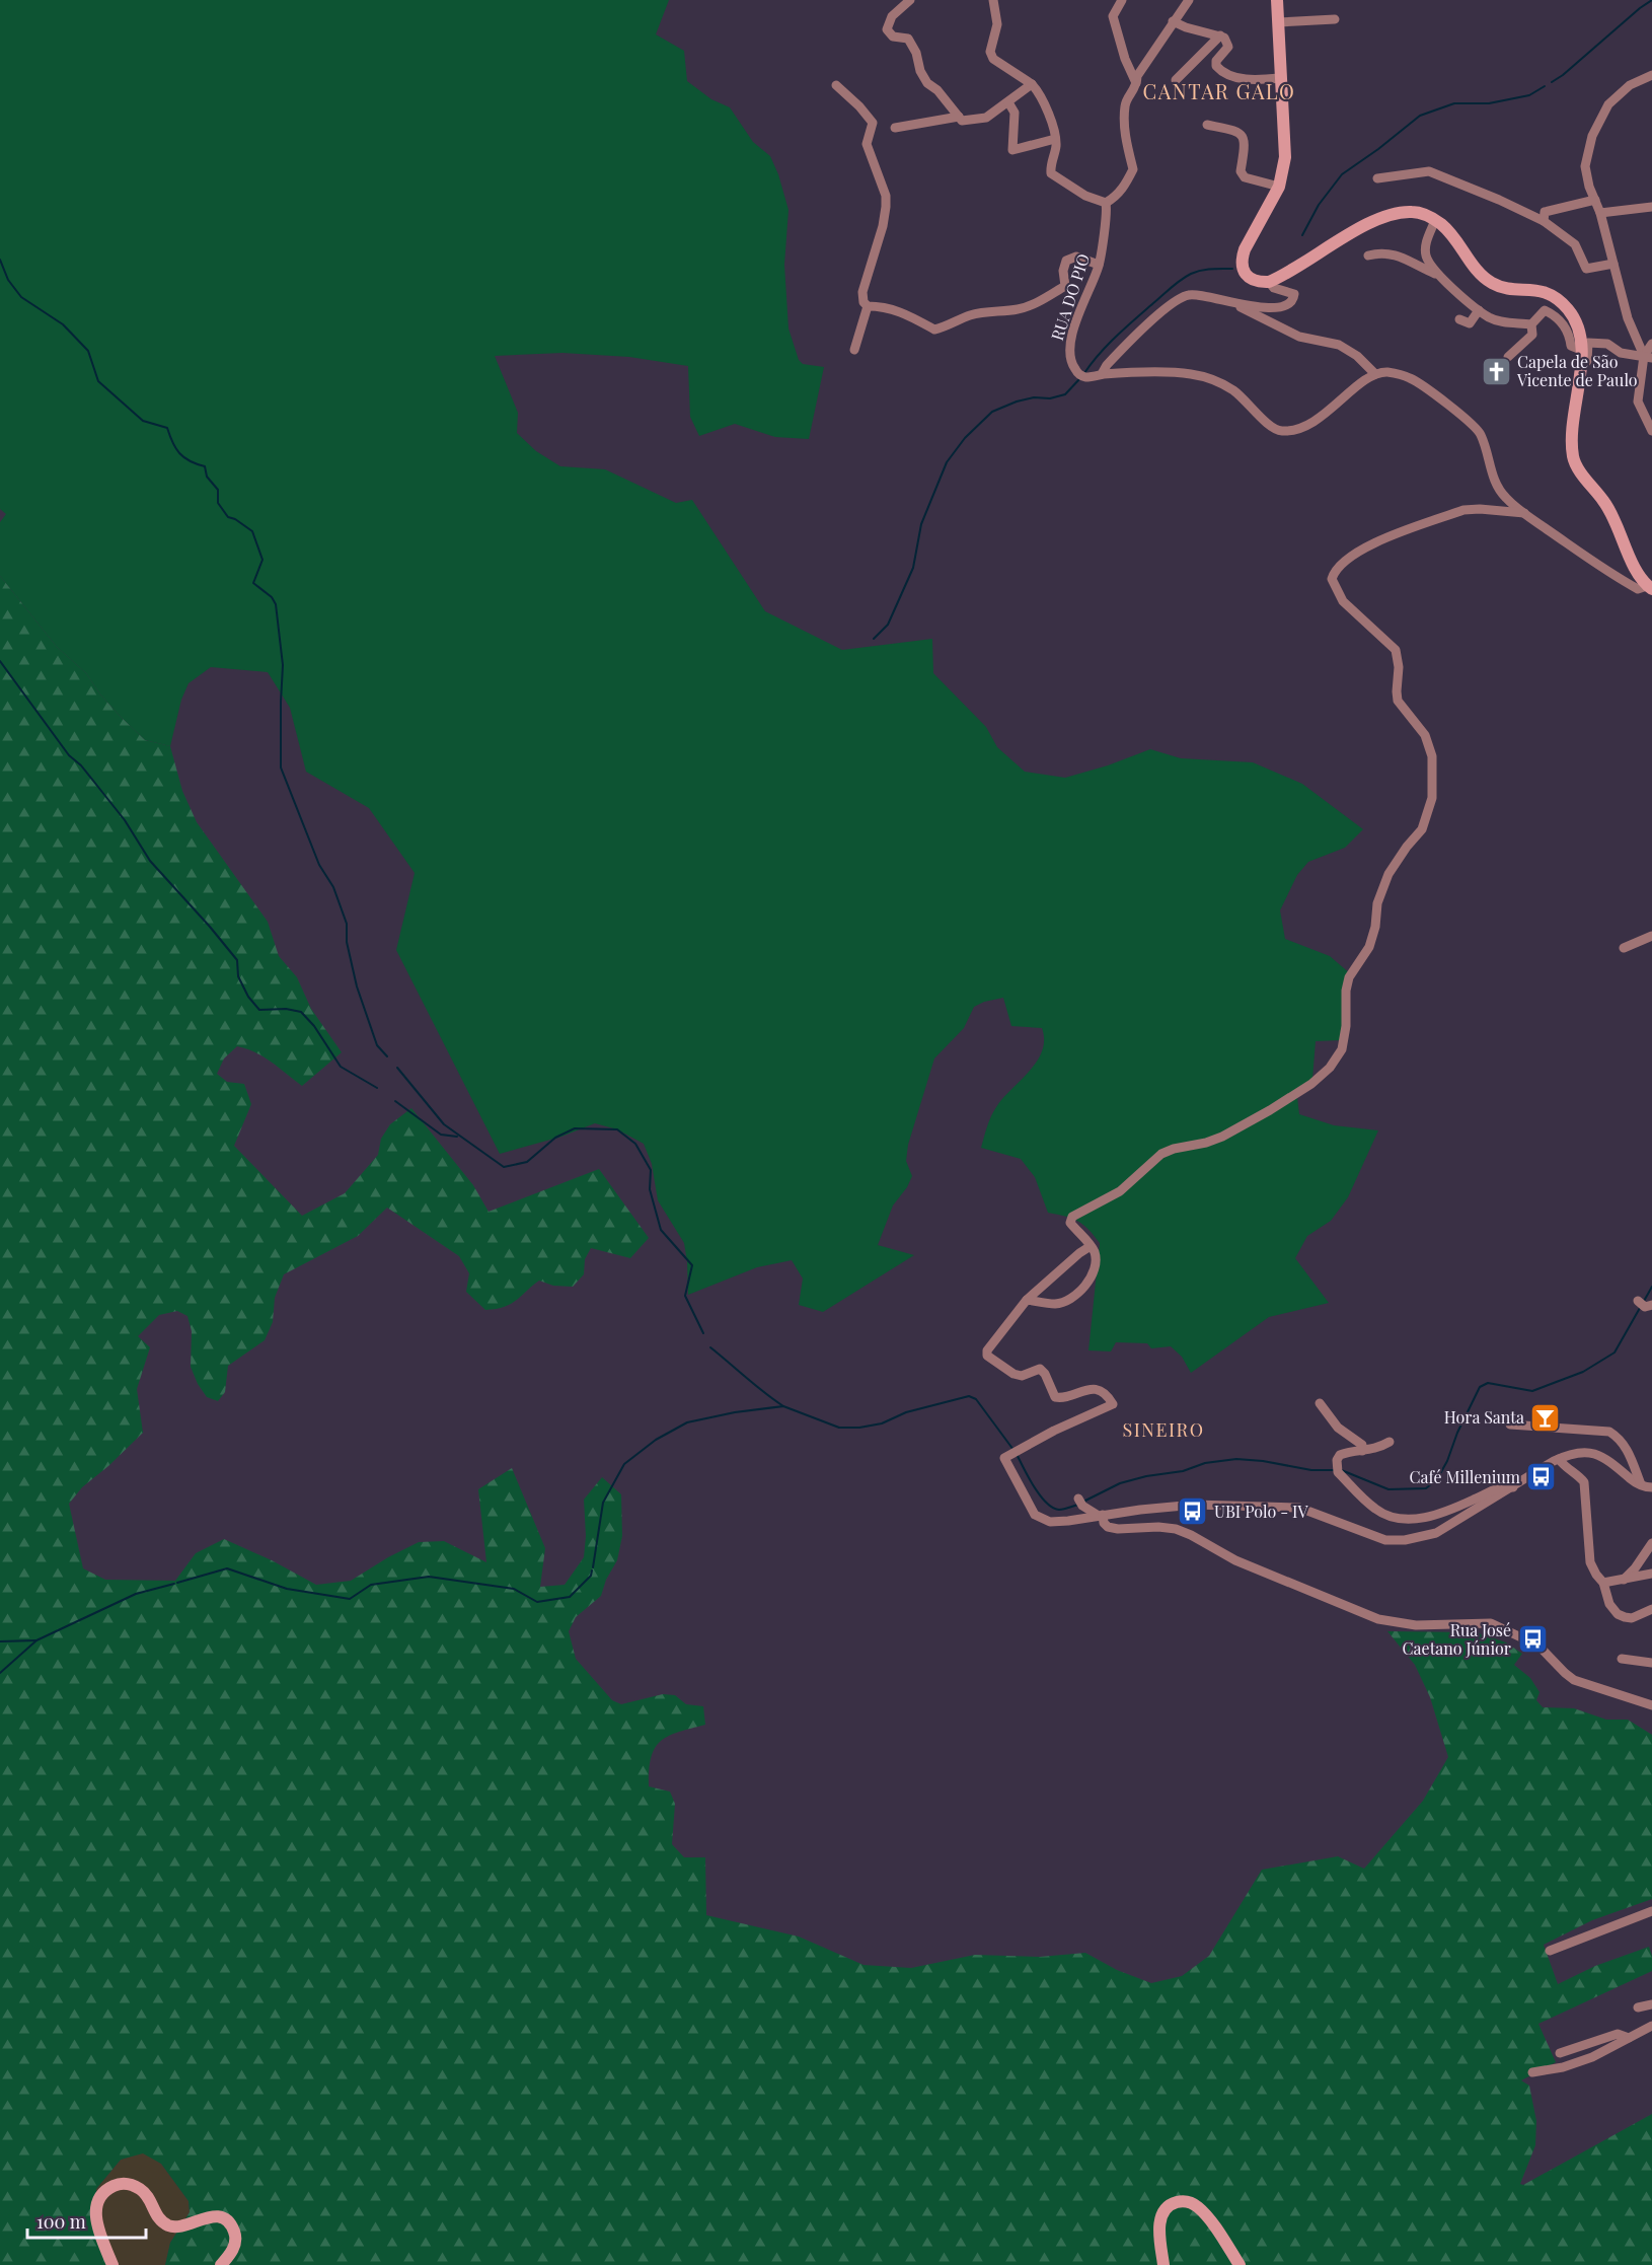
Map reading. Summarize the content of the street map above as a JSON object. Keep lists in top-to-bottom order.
{
  "streets": {
    "street": ["RUA DO PIO"]
  },
  "districts": ["CANTAR GALO", "SINEIRO"],
  "places": {
    "church": ["Capela de São Vicente de Paulo"],
    "bar": ["Hora Santa"],
    "bus stop": ["Café Millenium", "UBI Polo - IV", "Rua José Caetano Júnior"]
  },
  "scale_bar": "100 m"
}
